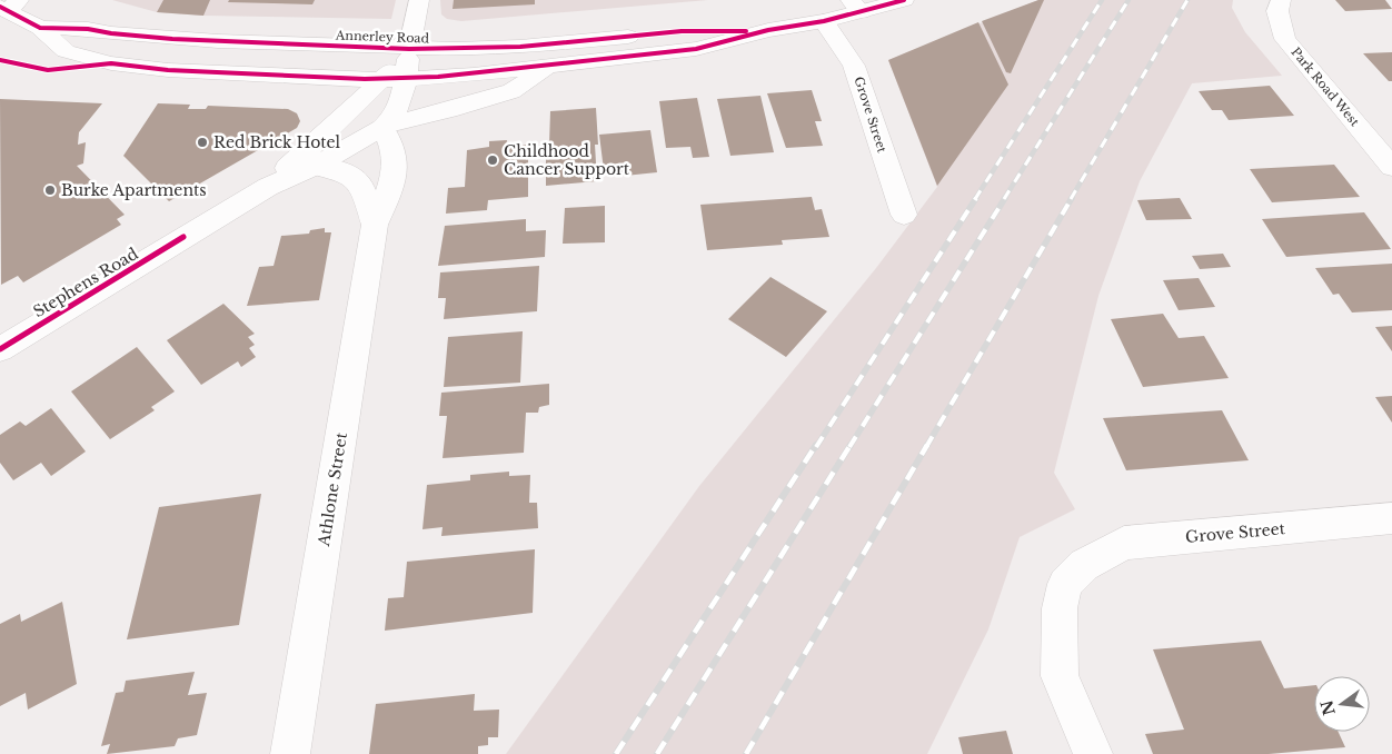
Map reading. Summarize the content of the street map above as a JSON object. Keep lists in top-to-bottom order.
{
  "streets": {
    "street": [
      "Annerley Road",
      "Park Road West",
      "Grove Street",
      "Stephens Road",
      "Athlone Street"
    ]
  },
  "crossings": [
    ["Annerley Road", "Grove Street"],
    ["Annerley Road", "Stephens Road"],
    ["Stephens Road", "Athlone Street"]
  ],
  "places": ["Red Brick Hotel", "Childhood Cancer Support", "Burke Apartments"],
  "north": "left"
}
